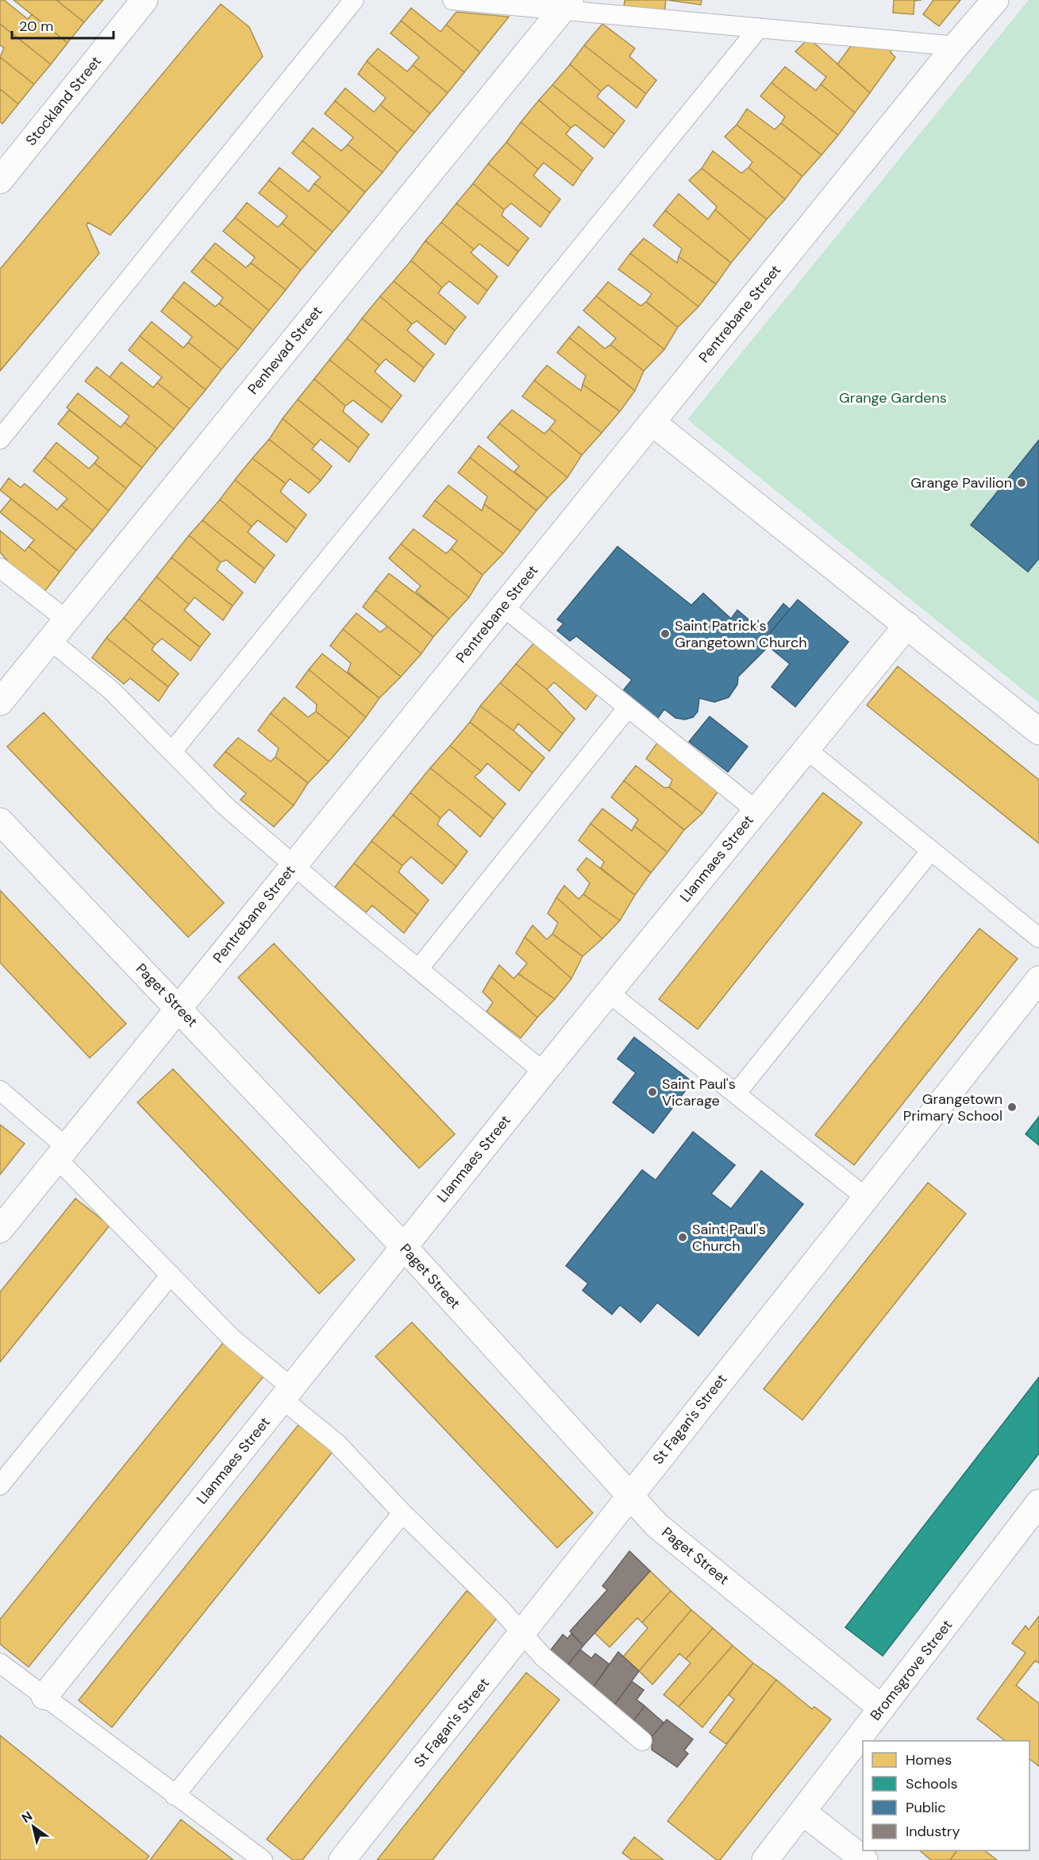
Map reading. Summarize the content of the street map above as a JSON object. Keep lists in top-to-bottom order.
{
  "streets": {
    "street": [
      "Stockland Street",
      "Pentrebane Street",
      "Penhevad Street",
      "Llanmaes Street",
      "Paget Street",
      "St Fagan's Street",
      "Bromsgrove Street"
    ]
  },
  "crossings": [
    ["Pentrebane Street", "Paget Street"],
    ["Llanmaes Street", "Paget Street"],
    ["Paget Street", "St Fagan's Street"],
    ["Paget Street", "Bromsgrove Street"]
  ],
  "parks": ["Grange Gardens"],
  "places": [
    "Grange Pavilion",
    "Saint Patrick's Grangetown Church",
    "Saint Paul's Vicarage",
    "Grangetown Primary School",
    "Saint Paul's Church"
  ],
  "legend": [
    "Homes",
    "Schools",
    "Public",
    "Industry"
  ],
  "scale_bar": "20 m",
  "north": "top left"
}
